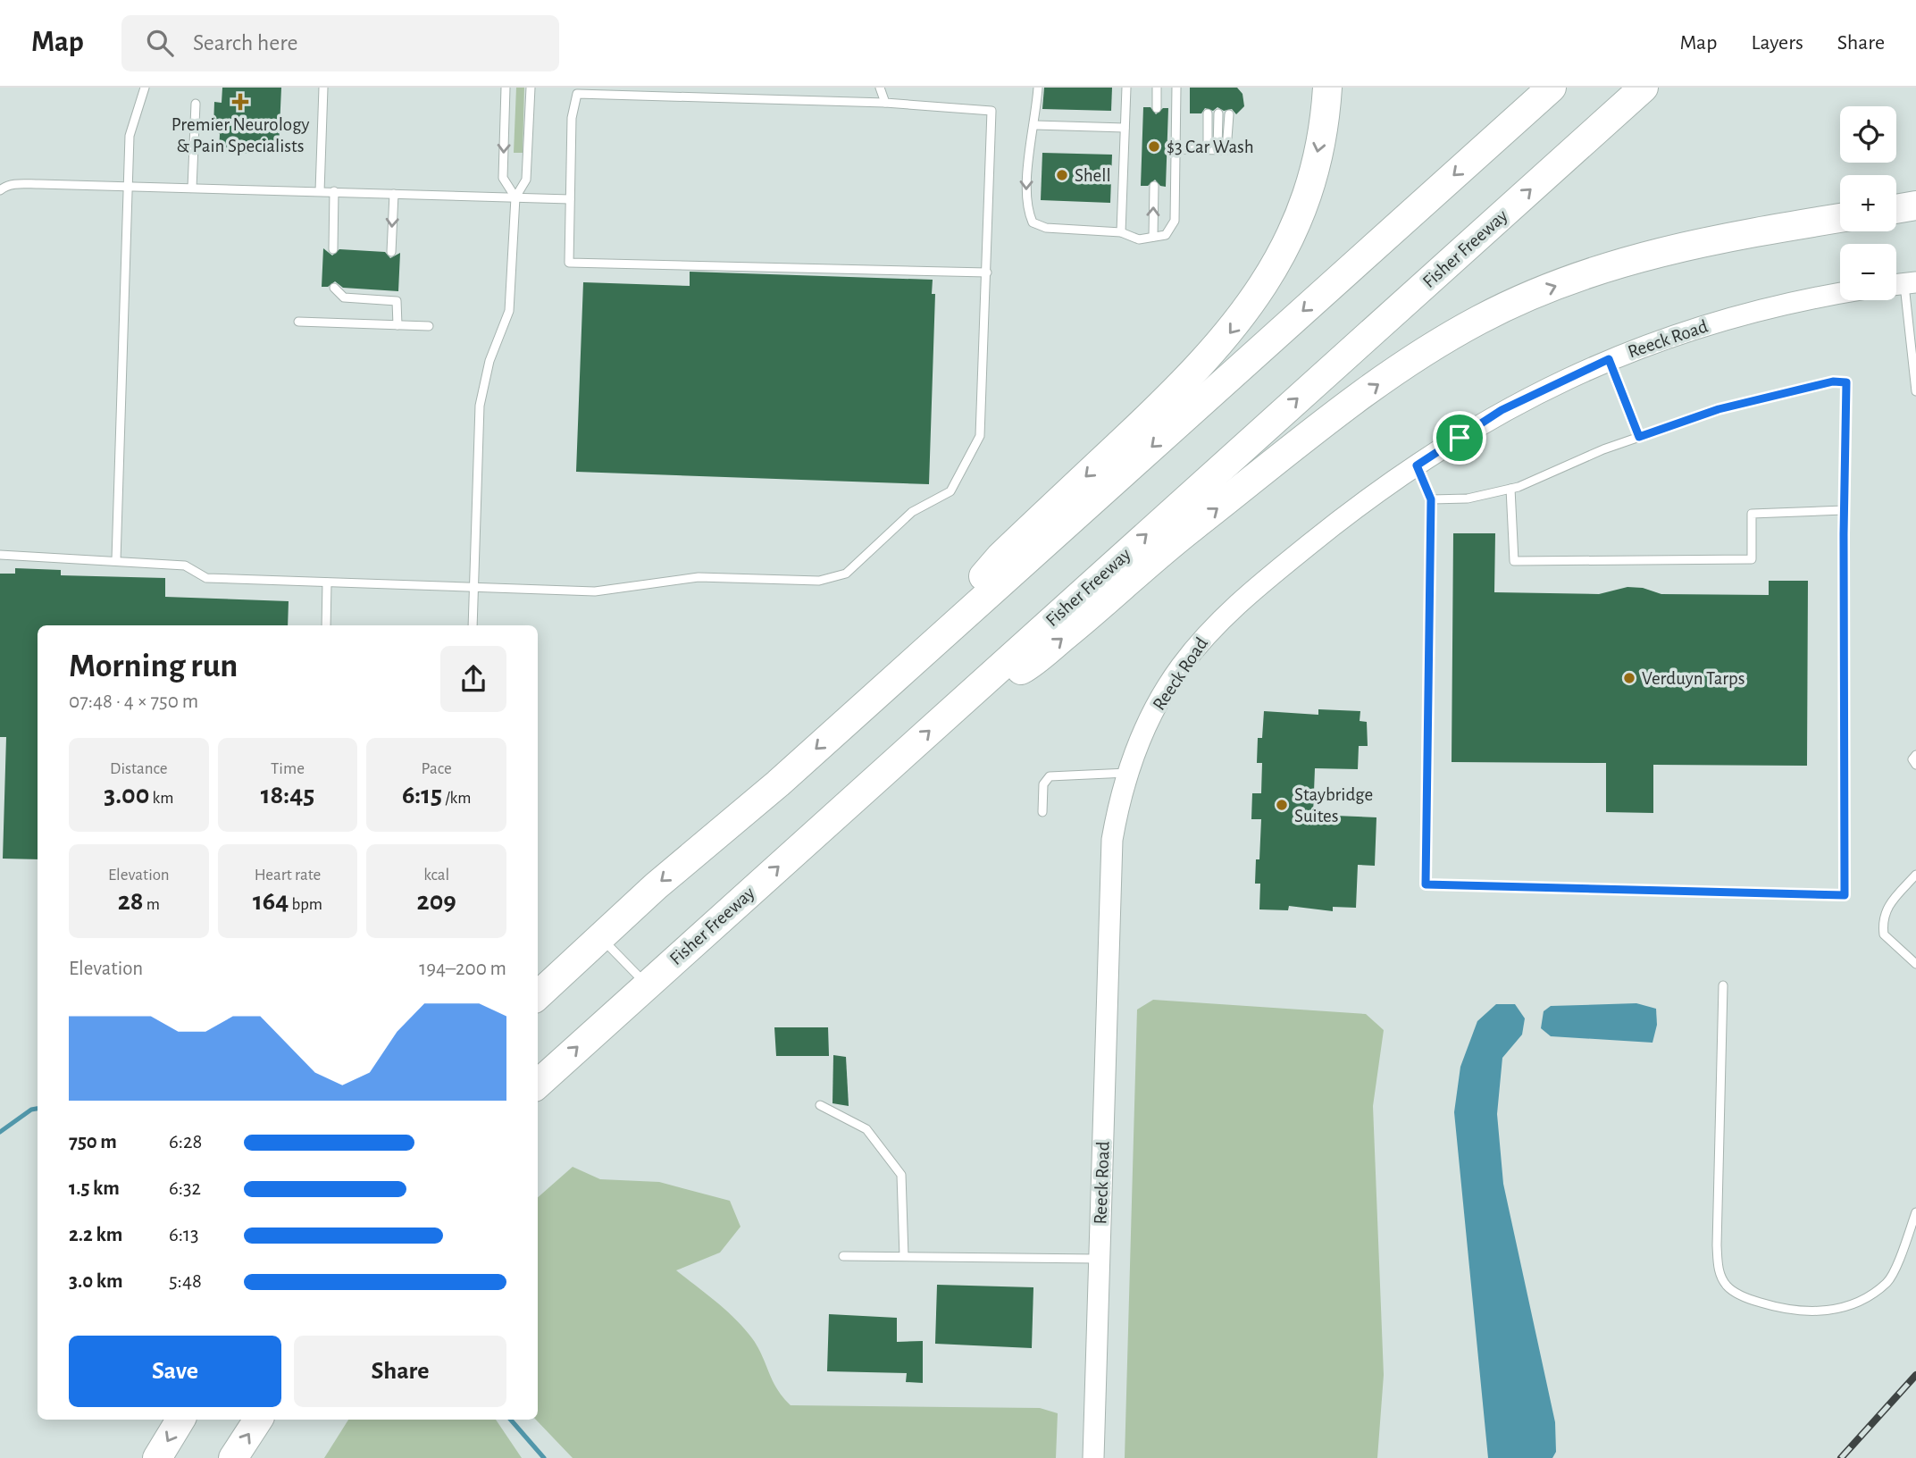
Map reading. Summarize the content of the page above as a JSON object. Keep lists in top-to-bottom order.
{
  "streets": {
    "highway": ["Fisher Freeway"],
    "street": ["Reeck Road"]
  },
  "places": {
    "health": ["Premier Neurology & Pain Specialists"],
    "other": [
      "$3 Car Wash",
      "Shell",
      "Verduyn Tarps",
      "Staybridge Suites"
    ]
  },
  "page": {
    "header": "Map",
    "search": "Search here",
    "nav": ["Map", "Layers", "Share"],
    "map_buttons": ["+", "−"],
    "heading": ["Morning run", "07:48 · 4 × 750 m"],
    "stats": [
      ["Distance", "3.00 km"],
      ["Time", "18:45"],
      ["Pace", "6:15 /km"],
      ["Elevation", "28 m"],
      ["Heart rate", "164 bpm"],
      ["kcal", "209"]
    ],
    "chart": ["Elevation", "194–200 m"],
    "list": [
      {
        "name": "750 m",
        "note": "6:28"
      },
      {
        "name": "1.5 km",
        "note": "6:32"
      },
      {
        "name": "2.2 km",
        "note": "6:13"
      },
      {
        "name": "3.0 km",
        "note": "5:48"
      }
    ],
    "buttons": ["Save", "Share"]
  }
}
